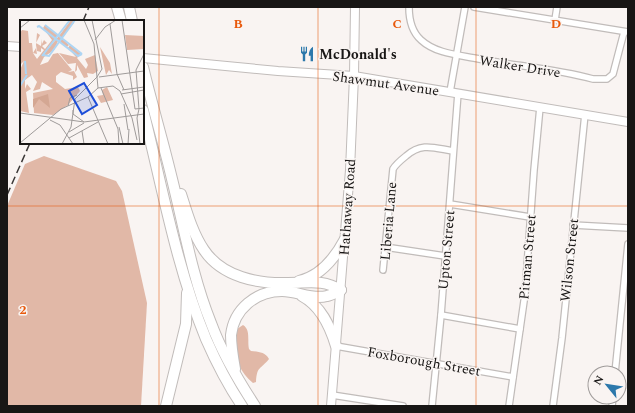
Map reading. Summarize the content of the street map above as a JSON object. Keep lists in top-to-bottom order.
{
  "streets": {
    "main road": ["Shawmut Avenue", "Hathaway Road"],
    "street": [
      "Walker Drive",
      "Liberia Lane",
      "Upton Street",
      "Pitman Street",
      "Wilson Street",
      "Foxborough Street"
    ]
  },
  "crossings": [
    ["Walker Drive", "Upton Street"],
    ["Shawmut Avenue", "Hathaway Road"],
    ["Shawmut Avenue", "Upton Street"],
    ["Shawmut Avenue", "Pitman Street"],
    ["Shawmut Avenue", "Wilson Street"],
    ["Hathaway Road", "Foxborough Street"],
    ["Liberia Lane", "Upton Street"],
    ["Upton Street", "Foxborough Street"],
    ["Pitman Street", "Foxborough Street"]
  ],
  "places": {
    "restaurant": ["McDonald's"]
  },
  "north": "top left",
  "grid": {
    "columns": ["B", "C", "D"],
    "rows": ["2"]
  }
}
